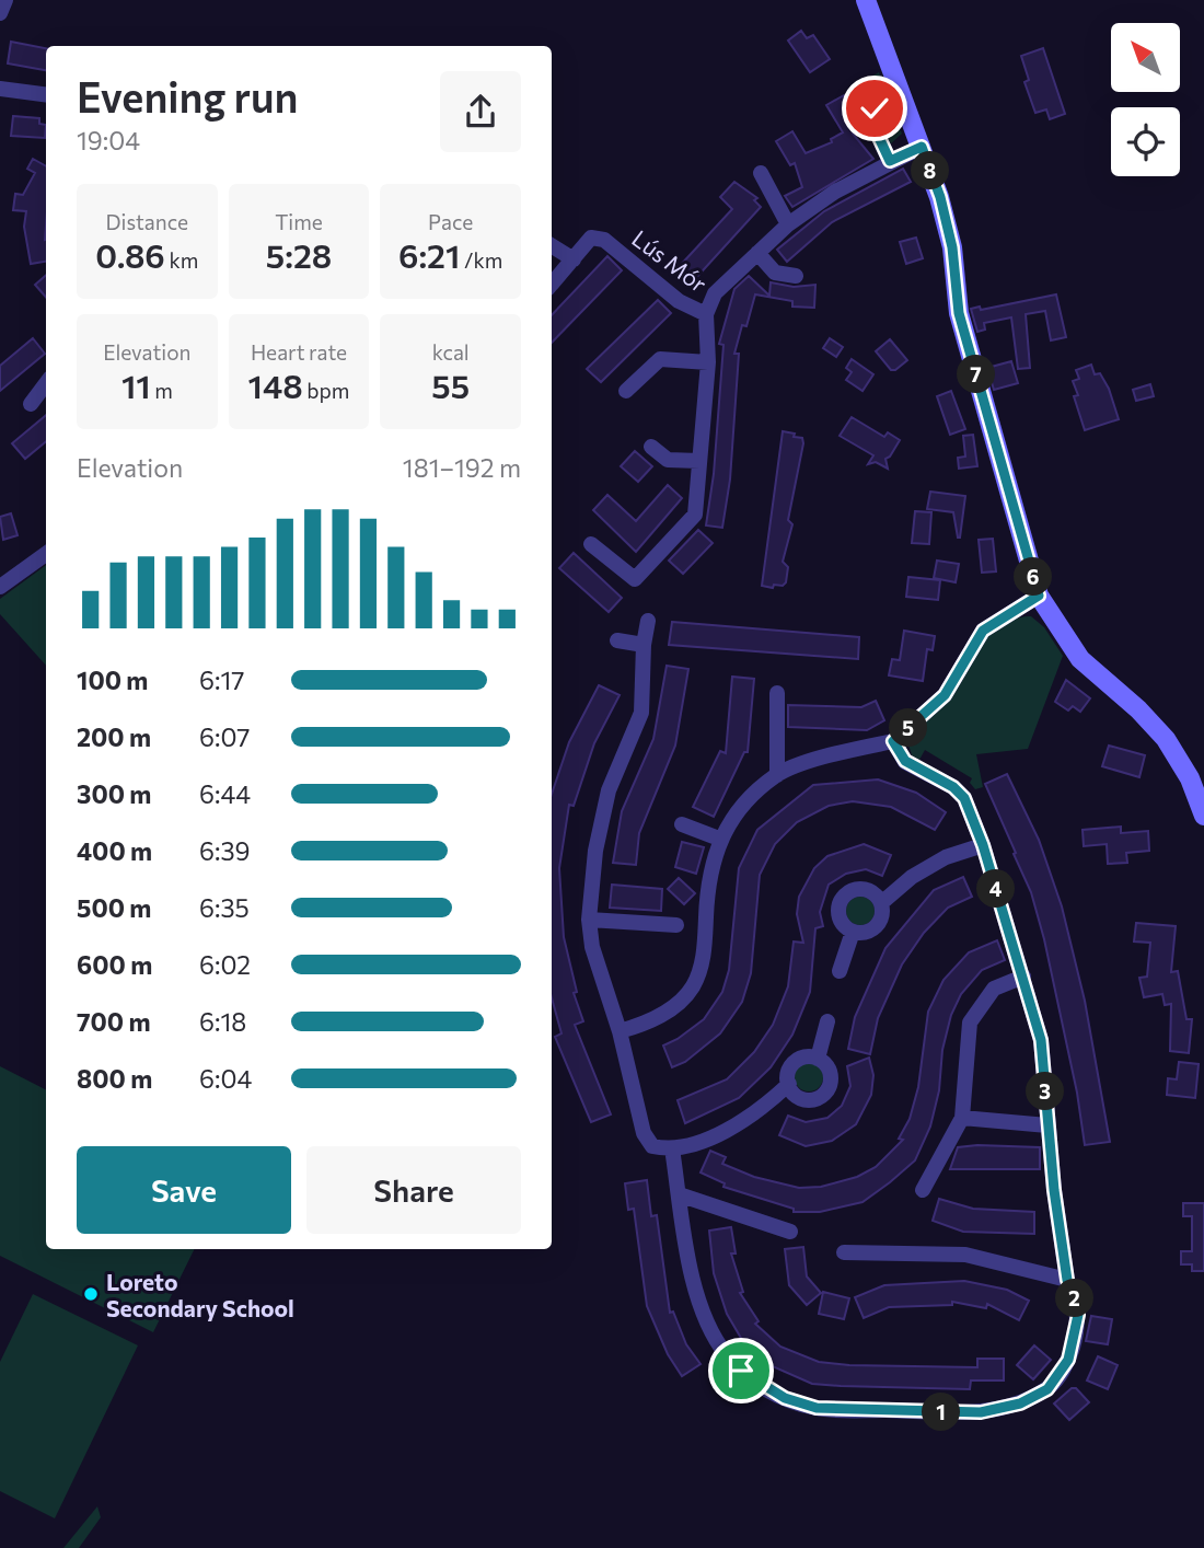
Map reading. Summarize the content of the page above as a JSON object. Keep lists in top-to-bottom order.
{
  "streets": {
    "street": ["Lús Mór"]
  },
  "places": ["Loreto Secondary School"],
  "north": "top left",
  "page": {
    "heading": ["Evening run", "19:04"],
    "pins": [
      "8",
      "7",
      "6",
      "5",
      "4",
      "3",
      "2",
      "1"
    ],
    "stats": [
      ["Distance", "0.86 km"],
      ["Time", "5:28"],
      ["Pace", "6:21 /km"],
      ["Elevation", "11 m"],
      ["Heart rate", "148 bpm"],
      ["kcal", "55"]
    ],
    "chart": ["Elevation", "181–192 m"],
    "list": [
      {
        "name": "100 m",
        "note": "6:17"
      },
      {
        "name": "200 m",
        "note": "6:07"
      },
      {
        "name": "300 m",
        "note": "6:44"
      },
      {
        "name": "400 m",
        "note": "6:39"
      },
      {
        "name": "500 m",
        "note": "6:35"
      },
      {
        "name": "600 m",
        "note": "6:02"
      },
      {
        "name": "700 m",
        "note": "6:18"
      },
      {
        "name": "800 m",
        "note": "6:04"
      }
    ],
    "buttons": ["Save", "Share"]
  }
}
